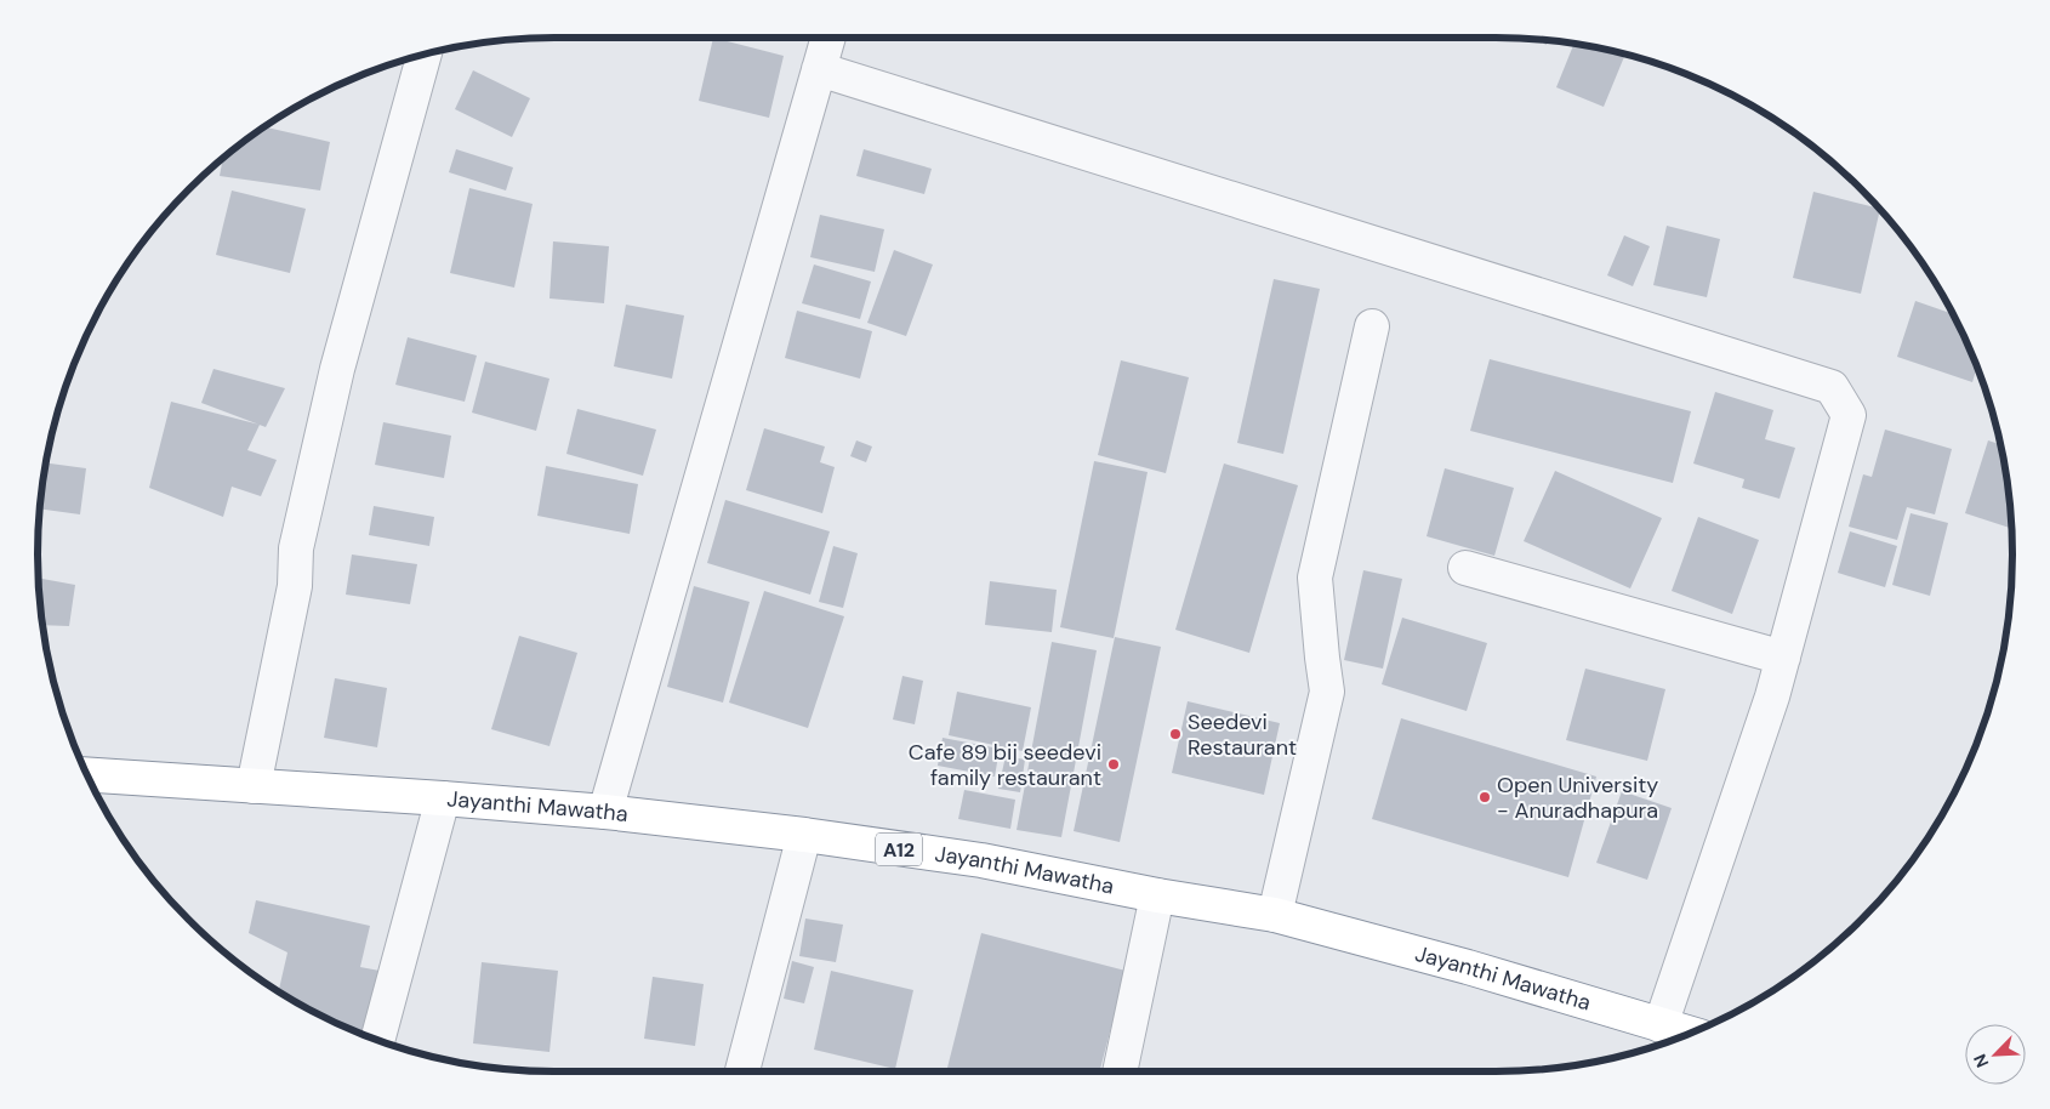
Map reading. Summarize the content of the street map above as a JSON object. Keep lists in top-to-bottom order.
{
  "streets": {
    "highway": ["Jayanthi Mawatha", "A12"]
  },
  "places": ["Seedevi Restaurant", "Cafe 89 bij seedevi family restaurant", "Open University - Anuradhapura"],
  "north": "bottom left"
}
